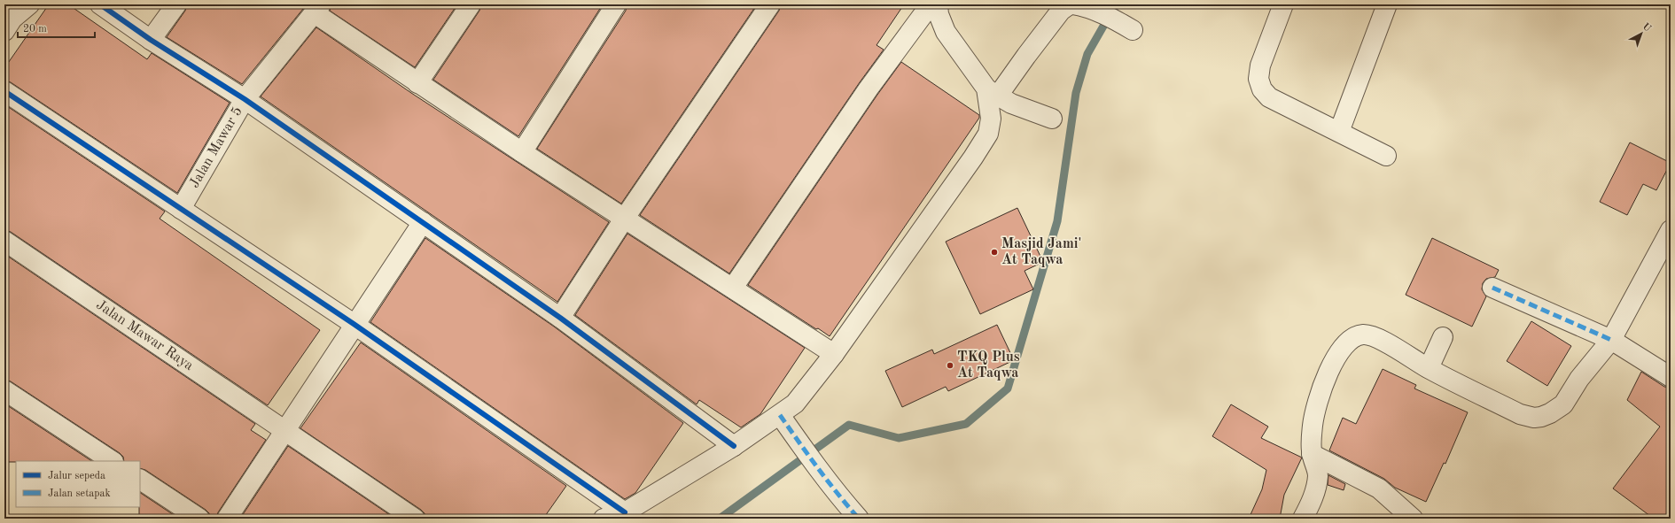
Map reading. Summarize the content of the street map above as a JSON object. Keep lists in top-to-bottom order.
{
  "streets": {
    "street": ["Jalan Mawar 5", "Jalan Mawar Raya"]
  },
  "places": ["Masjid Jami' At Taqwa", "TKQ Plus At Taqwa"],
  "legend": ["Jalur sepeda", "Jalan setapak"],
  "scale_bar": "20 m",
  "north": "top right"
}
